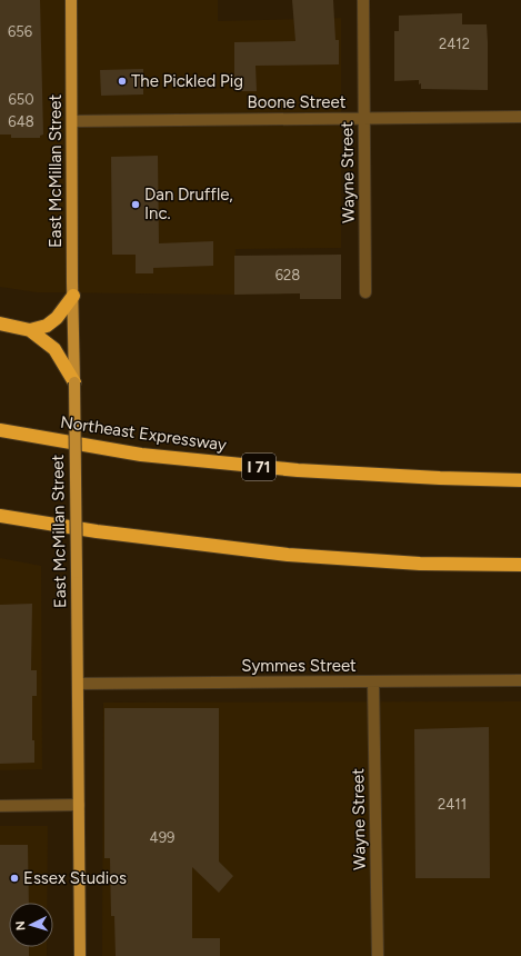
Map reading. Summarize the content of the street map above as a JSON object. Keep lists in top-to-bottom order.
{
  "streets": {
    "highway": ["Northeast Expressway", "I 71"],
    "main road": ["East McMillan Street"],
    "street": ["Boone Street", "Wayne Street", "Symmes Street"]
  },
  "crossings": [
    ["Boone Street", "East McMillan Street"],
    ["Boone Street", "Wayne Street"],
    ["East McMillan Street", "Symmes Street"],
    ["Wayne Street", "Symmes Street"]
  ],
  "places": ["The Pickled Pig", "Dan Druffle, Inc.", "Essex Studios"],
  "house_numbers": [
    "656",
    "2412",
    "650",
    "648",
    "628",
    "2411",
    "499"
  ],
  "north": "left"
}
